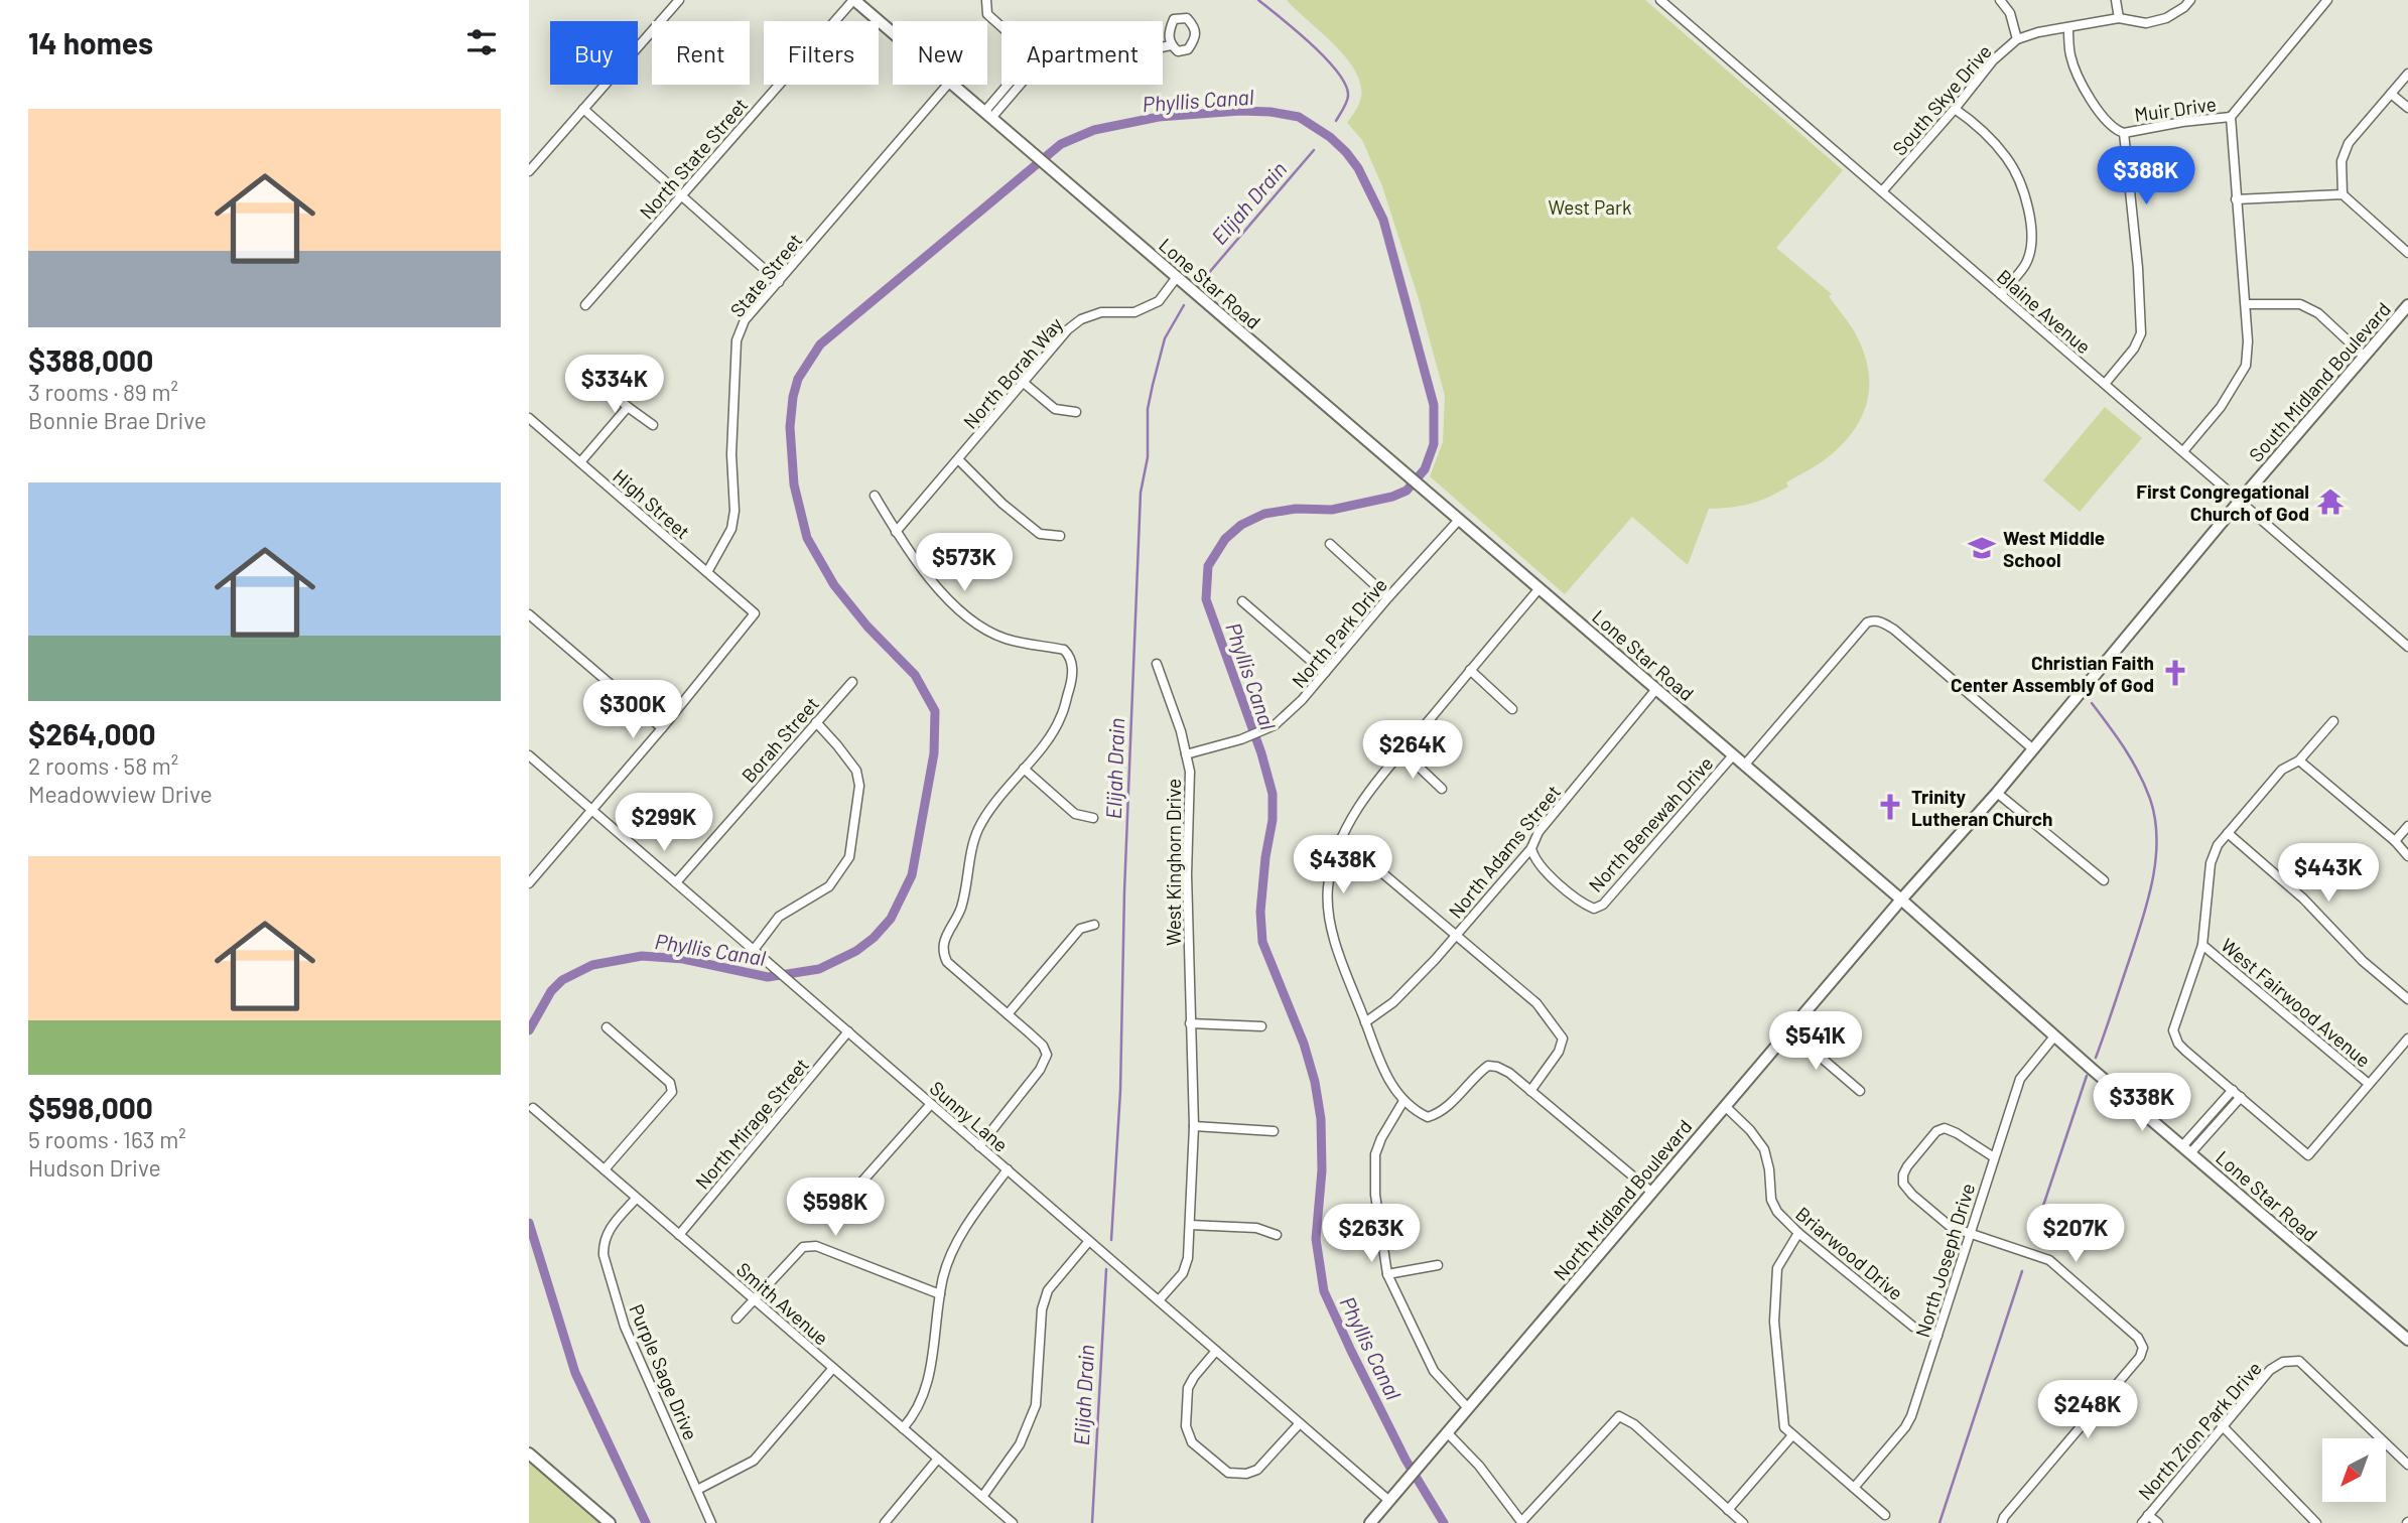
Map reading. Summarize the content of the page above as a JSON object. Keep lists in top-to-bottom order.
{
  "streets": {
    "main road": ["Lone Star Road", "South Midland Boulevard", "North Midland Boulevard"],
    "street": [
      "South Skye Drive",
      "Muir Drive",
      "North State Street",
      "State Street",
      "Blaine Avenue",
      "North Borah Way",
      "High Street",
      "North Park Drive",
      "Borah Street",
      "North Benewah Drive",
      "North Adams Street",
      "West Kinghorn Drive",
      "West Fairwood Avenue",
      "Sunny Lane",
      "North Mirage Street",
      "Briarwood Drive",
      "North Joseph Drive",
      "Smith Avenue",
      "Purple Sage Drive",
      "North Zion Park Drive"
    ]
  },
  "crossings": [
    ["South Skye Drive", "Blaine Avenue"],
    ["North State Street", "Lone Star Road"],
    ["State Street", "High Street"],
    ["Lone Star Road", "North Borah Way"],
    ["Lone Star Road", "South Midland Boulevard"],
    ["Lone Star Road", "North Park Drive"],
    ["Lone Star Road", "North Benewah Drive"],
    ["Lone Star Road", "North Adams Street"],
    ["Lone Star Road", "North Midland Boulevard"],
    ["Lone Star Road", "North Joseph Drive"],
    ["Blaine Avenue", "South Midland Boulevard"],
    ["South Midland Boulevard", "North Midland Boulevard"],
    ["North Park Drive", "West Kinghorn Drive"],
    ["Borah Street", "Sunny Lane"],
    ["North Benewah Drive", "North Adams Street"],
    ["West Kinghorn Drive", "Sunny Lane"],
    ["Sunny Lane", "North Mirage Street"],
    ["Sunny Lane", "North Midland Boulevard"],
    ["North Mirage Street", "Smith Avenue"],
    ["North Midland Boulevard", "Briarwood Drive"],
    ["Briarwood Drive", "North Joseph Drive"],
    ["Smith Avenue", "Purple Sage Drive"]
  ],
  "water": ["Phyllis Canal", "Elijah Drain"],
  "parks": ["West Park"],
  "places": {
    "temple": ["First Congregational Church of God"],
    "school or university": ["West Middle School"],
    "church": ["Christian Faith Center Assembly of God", "Trinity Lutheran Church"]
  },
  "north": "bottom left",
  "page": {
    "heading": "14 homes",
    "chip": [
      "Buy",
      "Rent",
      "Filters",
      "New",
      "Apartment"
    ],
    "list": [
      {
        "name": "$388,000",
        "note": "3 rooms · 89 m² · Bonnie Brae Drive"
      },
      {
        "name": "$264,000",
        "note": "2 rooms · 58 m² · Meadowview Drive"
      },
      {
        "name": "$598,000",
        "note": "5 rooms · 163 m² · Hudson Drive"
      }
    ],
    "price": [
      "$388K",
      "$334K",
      "$573K",
      "$300K",
      "$264K",
      "$299K",
      "$438K",
      "$443K",
      "$541K",
      "$338K",
      "$598K",
      "$263K",
      "$207K",
      "$248K"
    ]
  }
}
